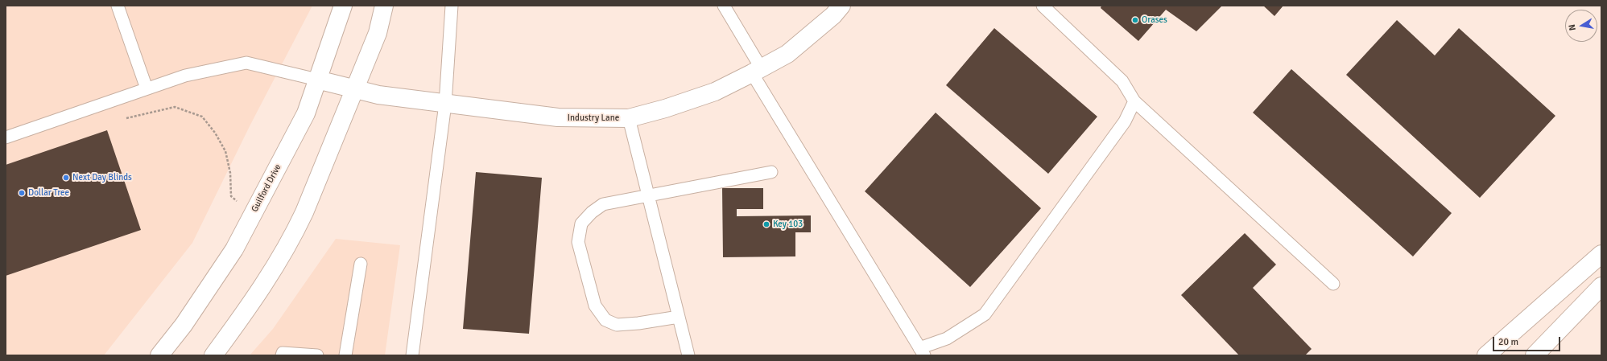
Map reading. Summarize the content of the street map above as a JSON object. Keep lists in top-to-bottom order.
{
  "streets": {
    "main road": ["Industry Lane", "Guilford Drive"]
  },
  "crossings": [
    ["Industry Lane", "Guilford Drive"]
  ],
  "places": [
    "Orases",
    "Next Day Blinds",
    "Dollar Tree",
    "Key 103"
  ],
  "scale_bar": "20 m",
  "north": "left"
}
